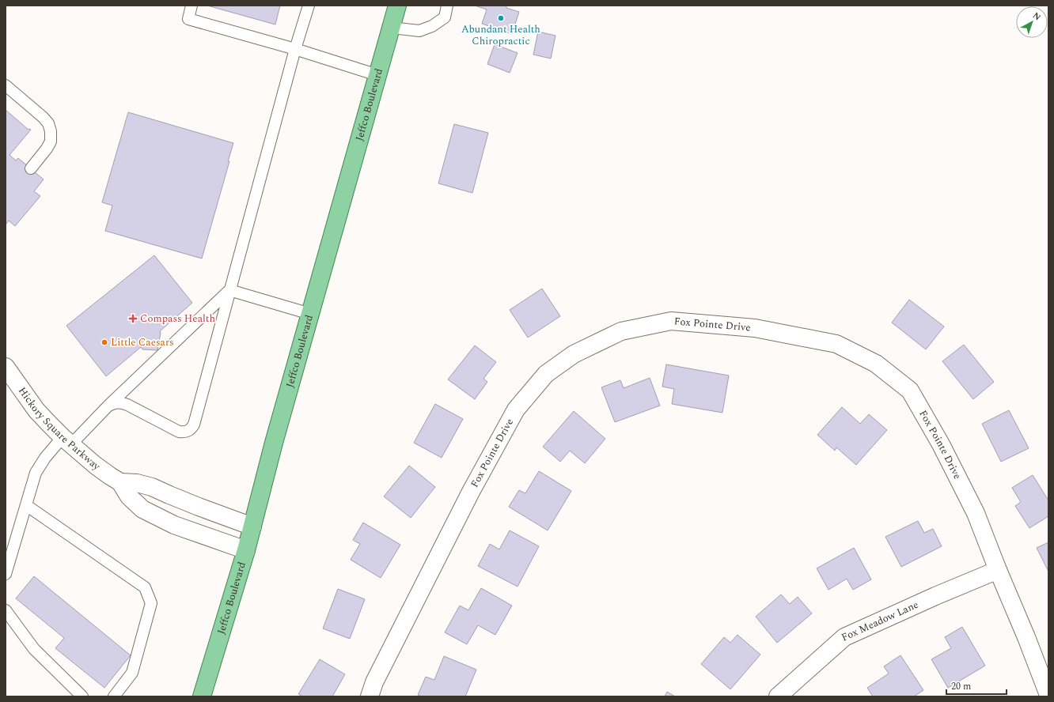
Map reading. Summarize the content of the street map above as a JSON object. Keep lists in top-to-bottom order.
{
  "streets": {
    "main road": ["Jeffco Boulevard"],
    "street": ["Fox Pointe Drive", "Hickory Square Parkway", "Fox Meadow Lane"]
  },
  "crossings": [
    ["Jeffco Boulevard", "Hickory Square Parkway"],
    ["Fox Pointe Drive", "Fox Meadow Lane"]
  ],
  "places": {
    "other": ["Abundant Health Chiropractic", "Little Caesars"],
    "health": ["Compass Health"]
  },
  "scale_bar": "20 m",
  "north": "top right"
}
